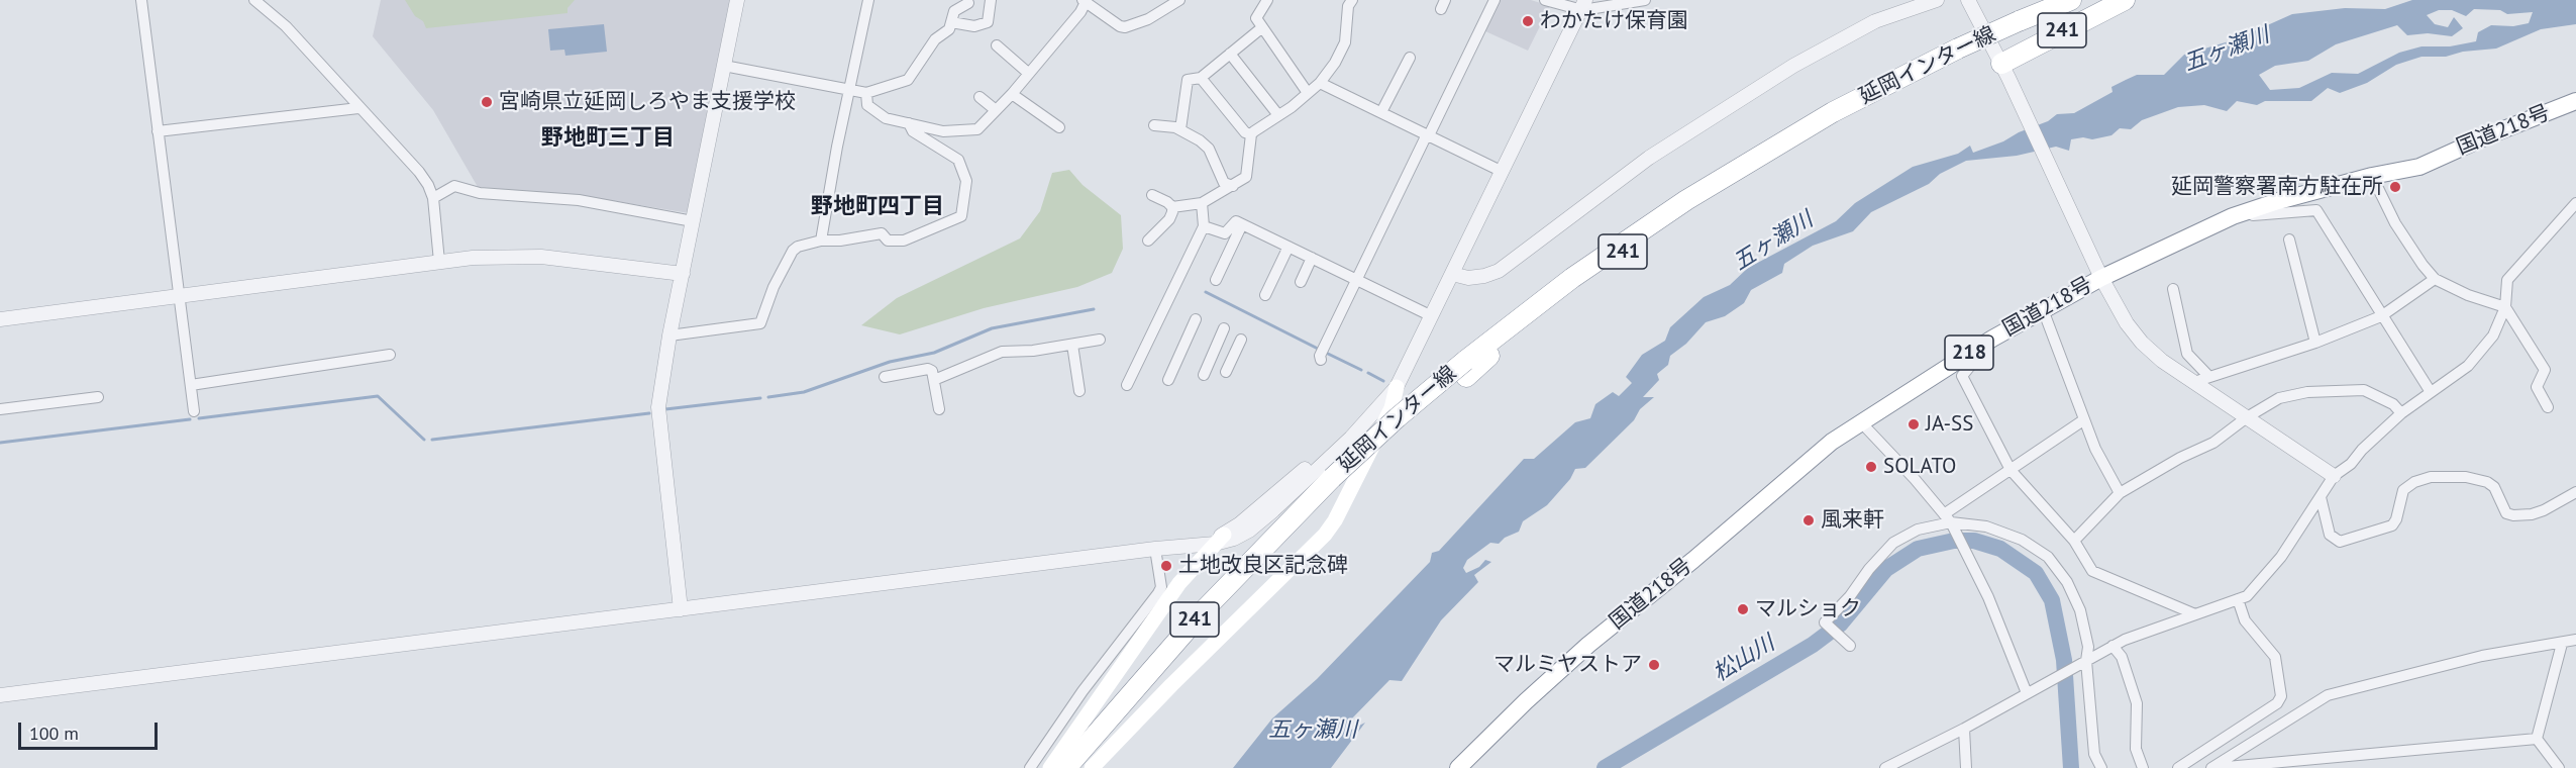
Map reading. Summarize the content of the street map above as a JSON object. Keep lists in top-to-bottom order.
{
  "streets": {
    "highway": [
      "241",
      "延岡インター線",
      "国道218号",
      "218"
    ]
  },
  "districts": ["野地町三丁目", "野地町四丁目"],
  "water": ["五ヶ瀬川", "松山川"],
  "places": [
    "わかたけ保育園",
    "宮崎県立延岡しろやま支援学校",
    "延岡警察署南方駐在所",
    "JA-SS",
    "SOLATO",
    "風来軒",
    "土地改良区記念碑",
    "マルショク",
    "マルミヤストア"
  ],
  "scale_bar": "100 m"
}
